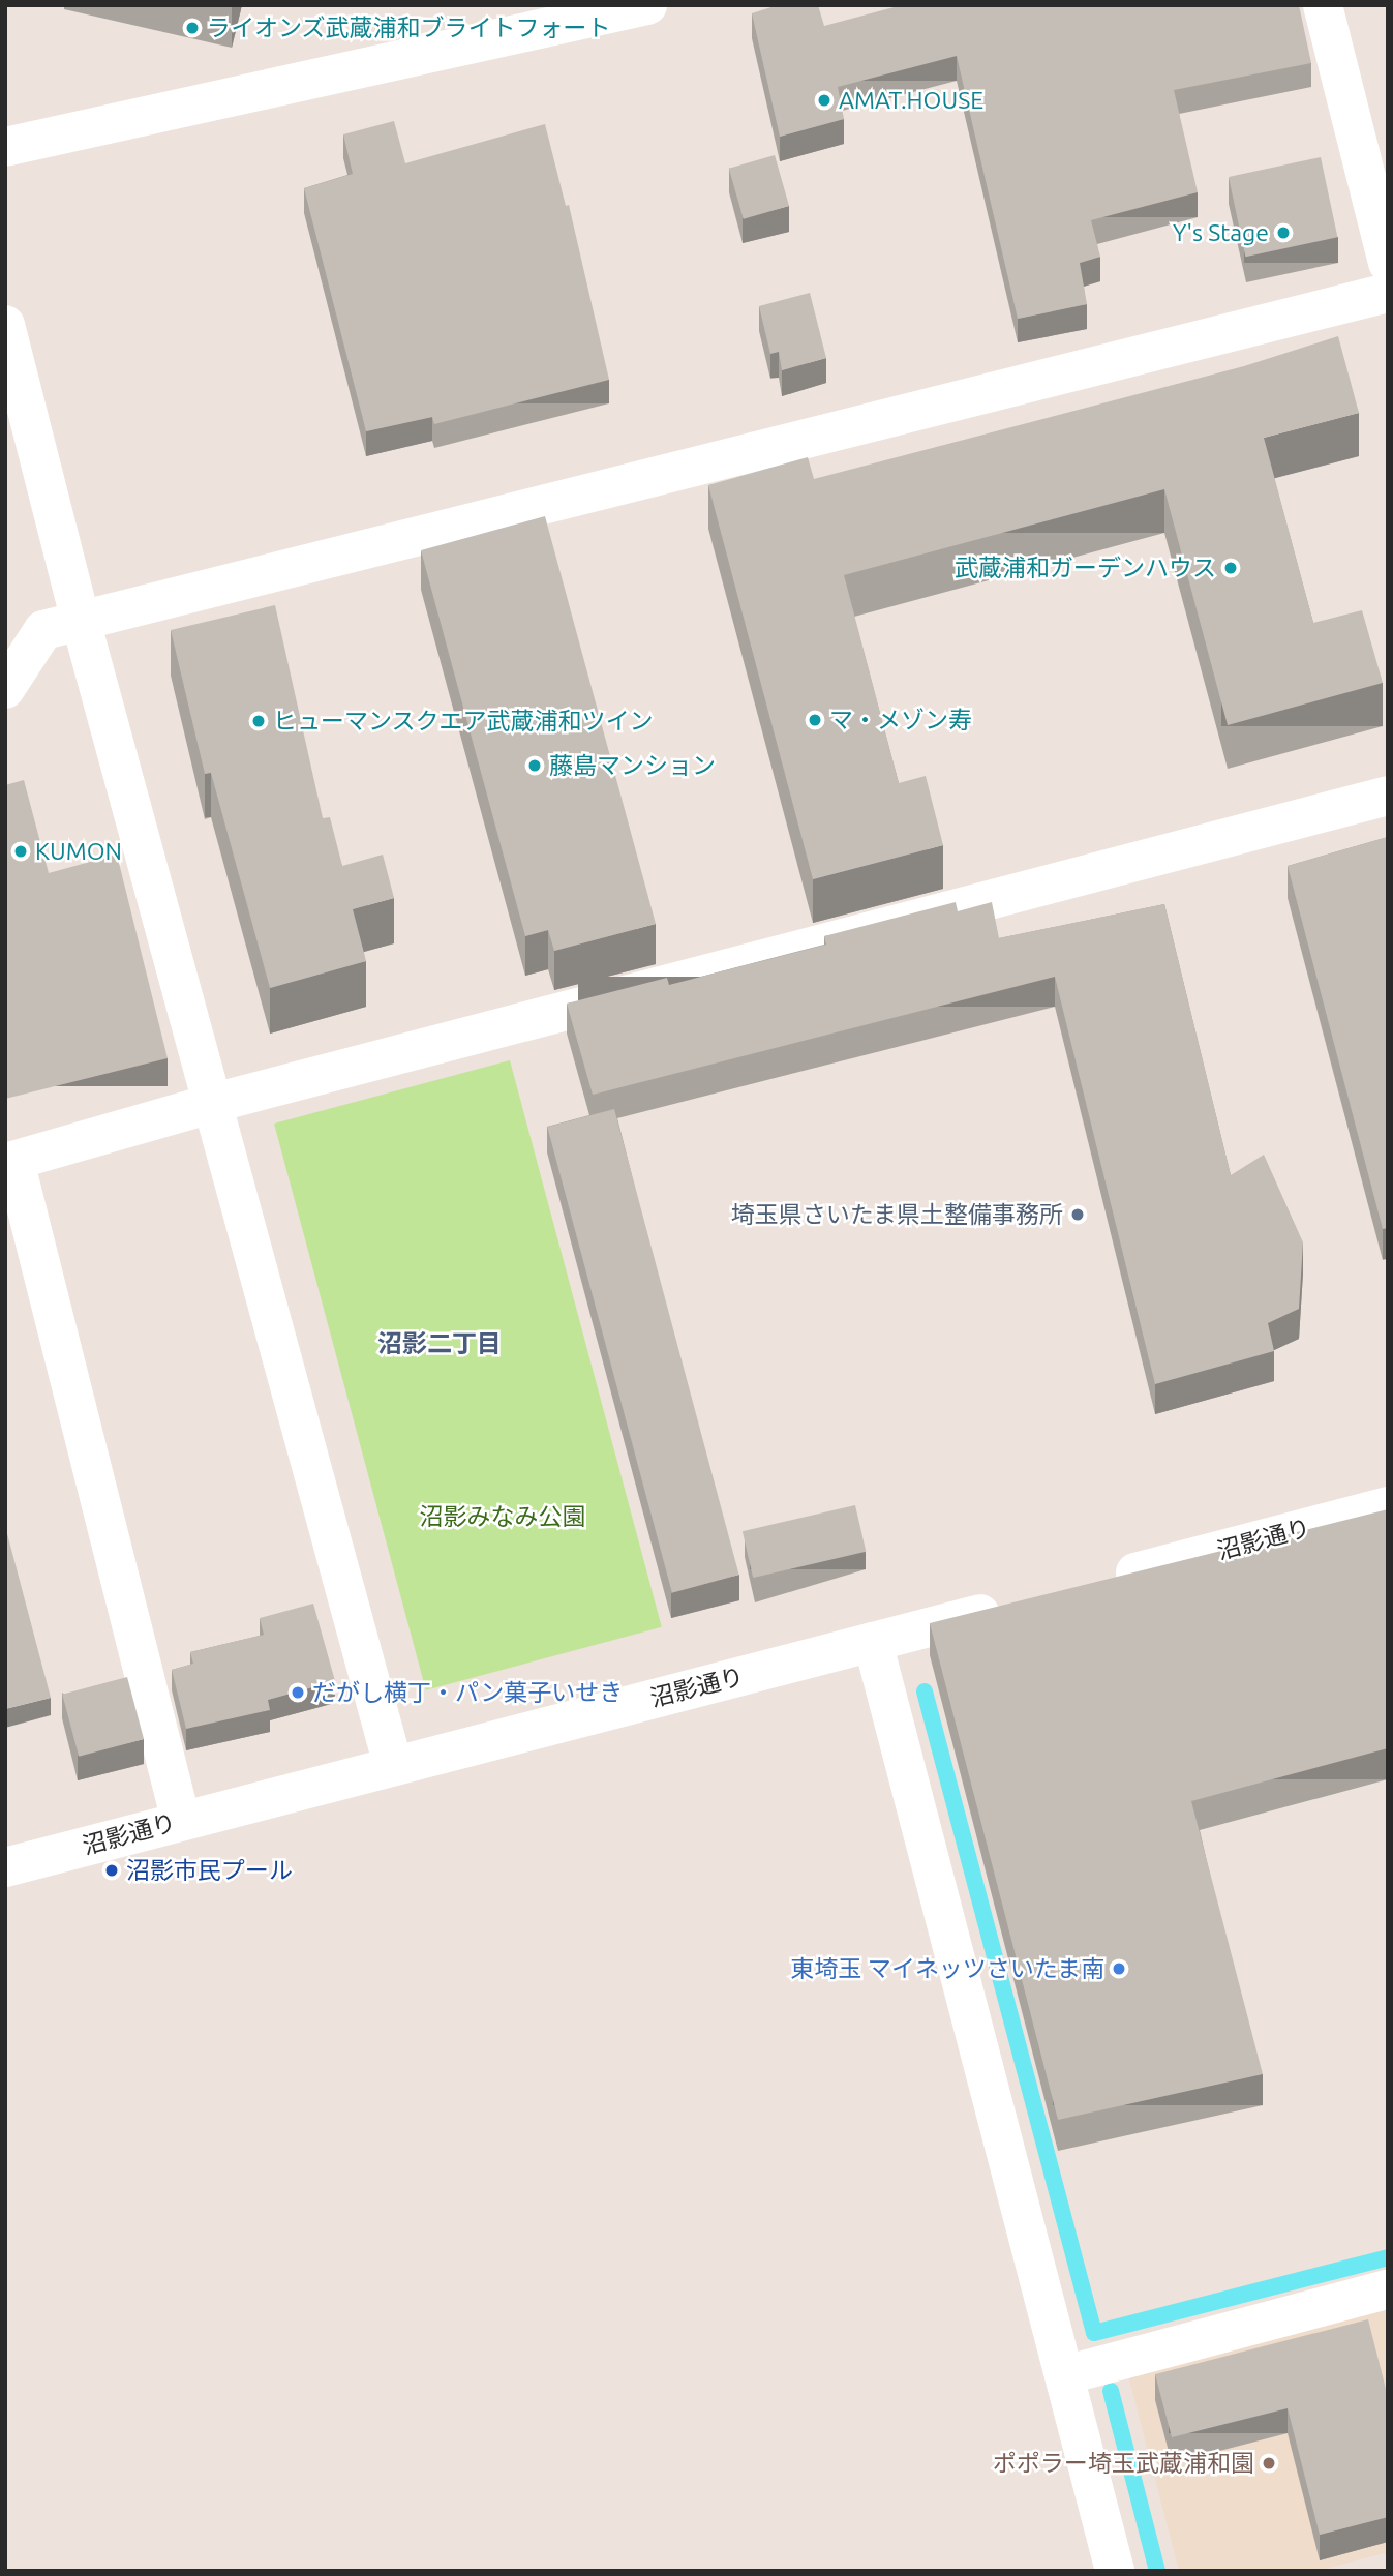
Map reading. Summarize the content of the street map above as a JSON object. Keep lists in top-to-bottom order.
{
  "streets": {
    "street": ["沼影通り"]
  },
  "districts": ["沼影二丁目"],
  "parks": ["沼影みなみ公園"],
  "places": [
    "ライオンズ武蔵浦和ブライトフォート",
    "AMAT.HOUSE",
    "Y's Stage",
    "武蔵浦和ガーデンハウス",
    "マ・メゾン寿",
    "ヒューマンスクエア武蔵浦和ツイン",
    "藤島マンション",
    "KUMON",
    "埼玉県さいたま県土整備事務所",
    "だがし横丁・パン菓子いせき",
    "沼影市民プール",
    "東埼玉 マイネッツさいたま南",
    "ポポラー埼玉武蔵浦和園"
  ]
}
